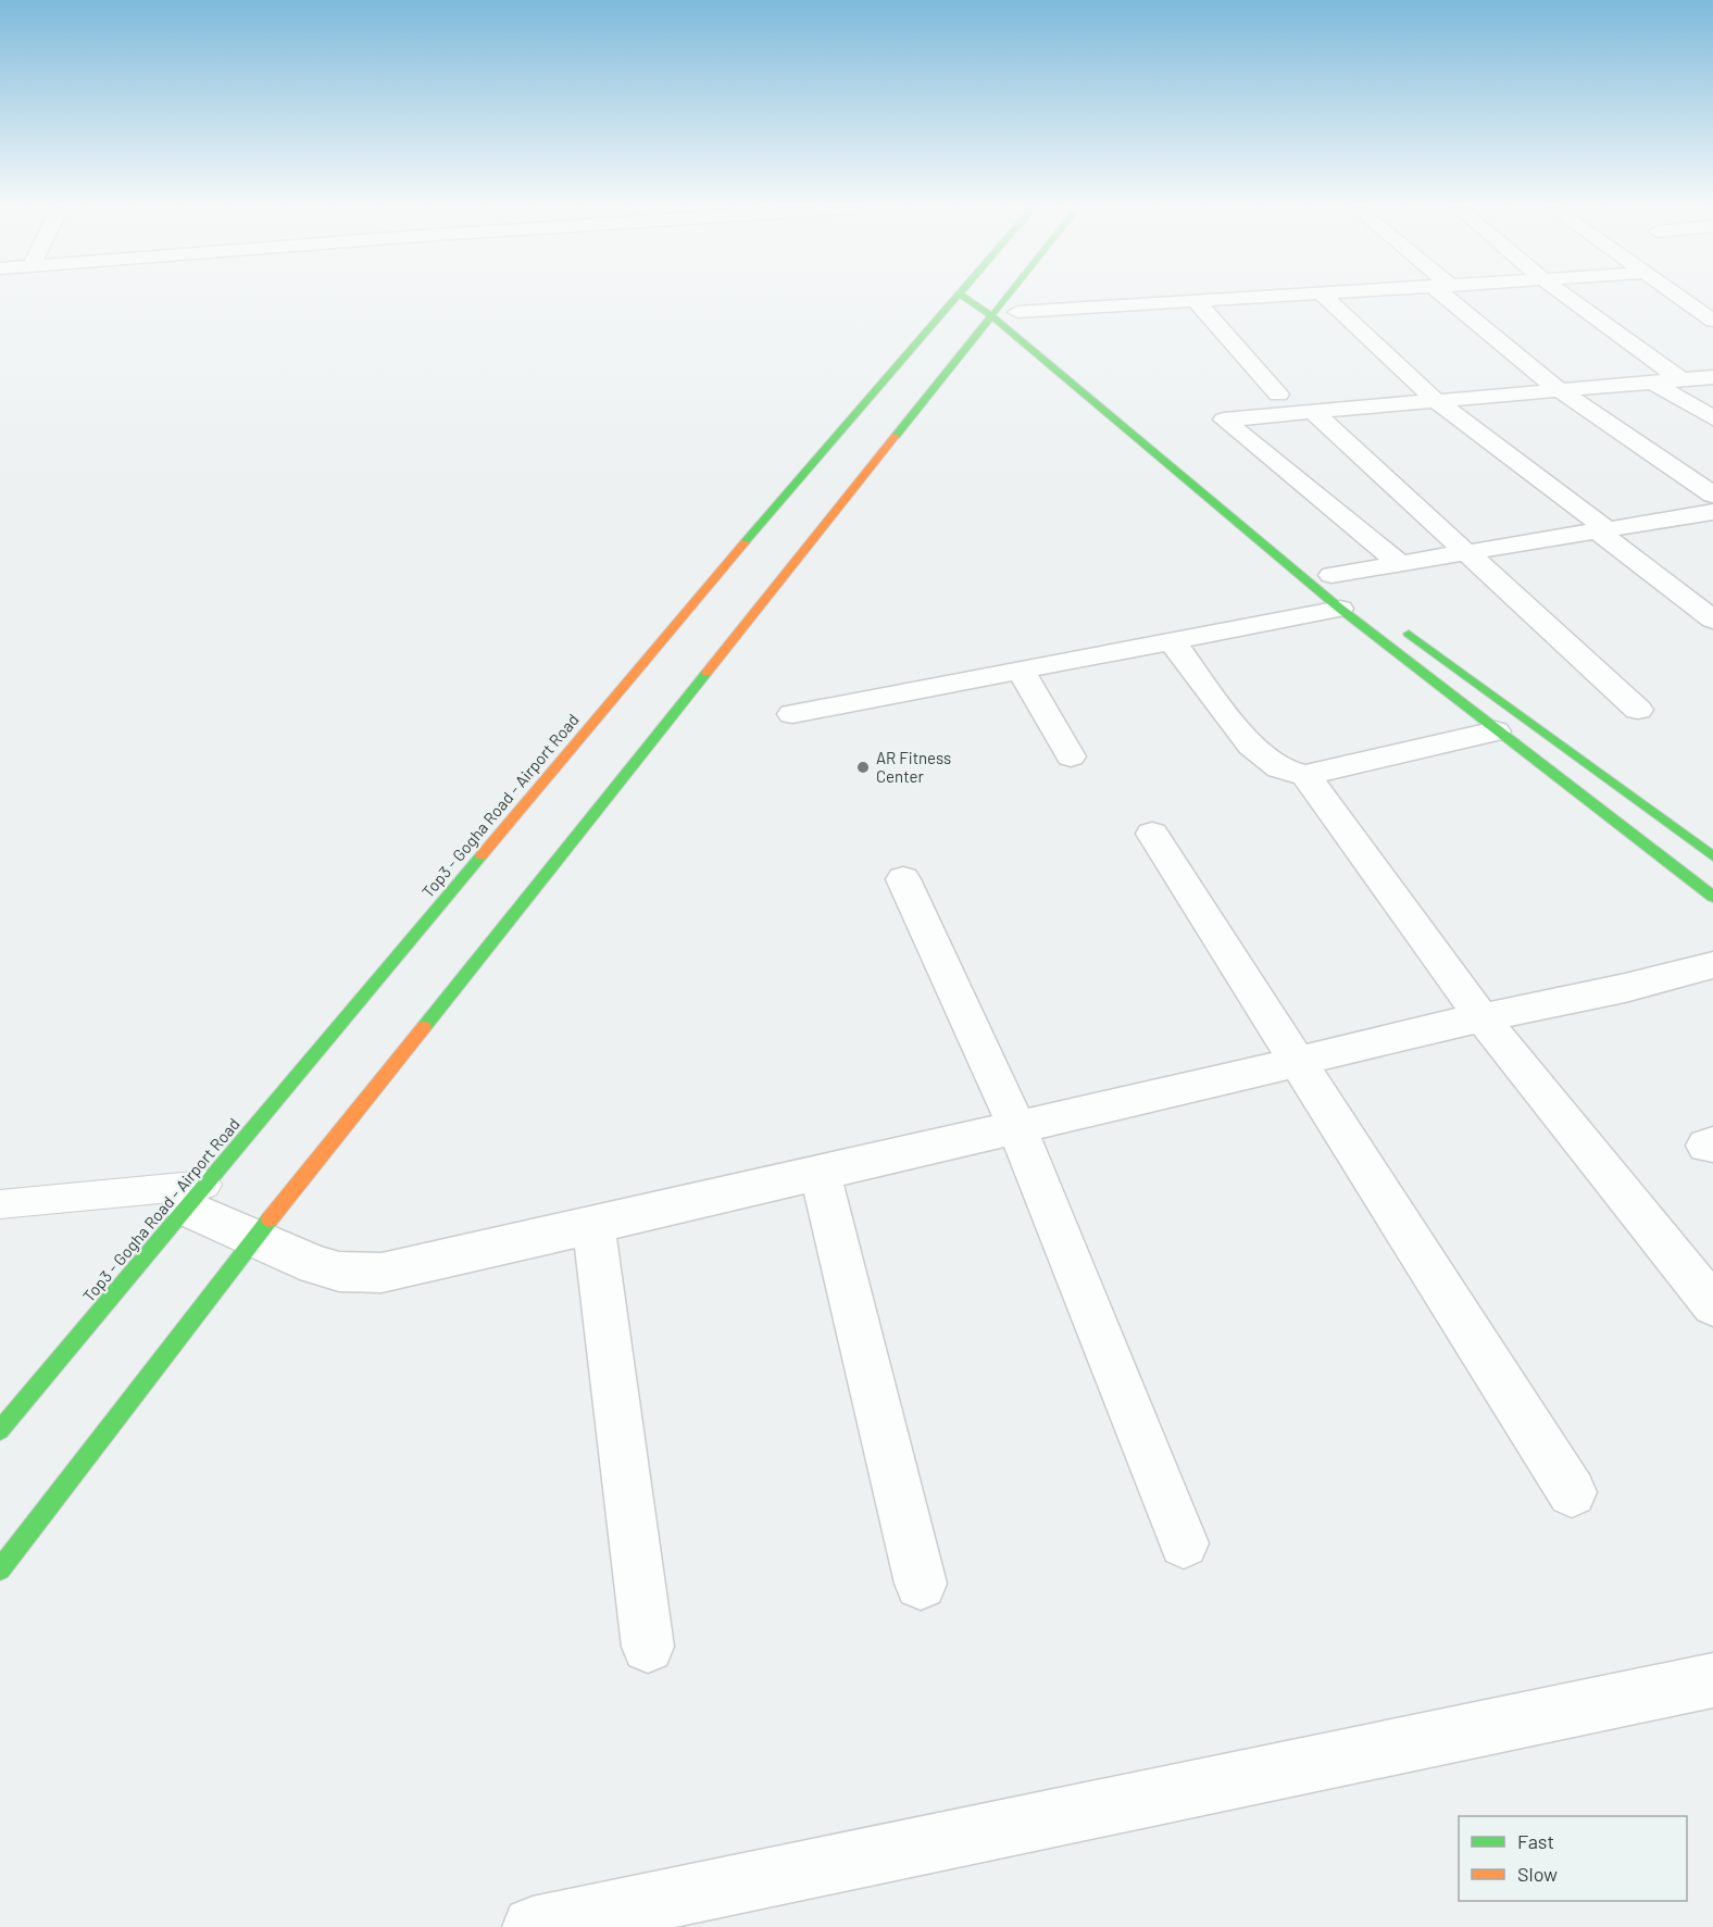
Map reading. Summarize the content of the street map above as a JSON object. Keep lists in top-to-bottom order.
{
  "streets": {
    "main road": ["Top3 - Gogha Road - Airport Road"]
  },
  "places": ["AR Fitness Center"],
  "legend": ["Fast", "Slow"]
}
